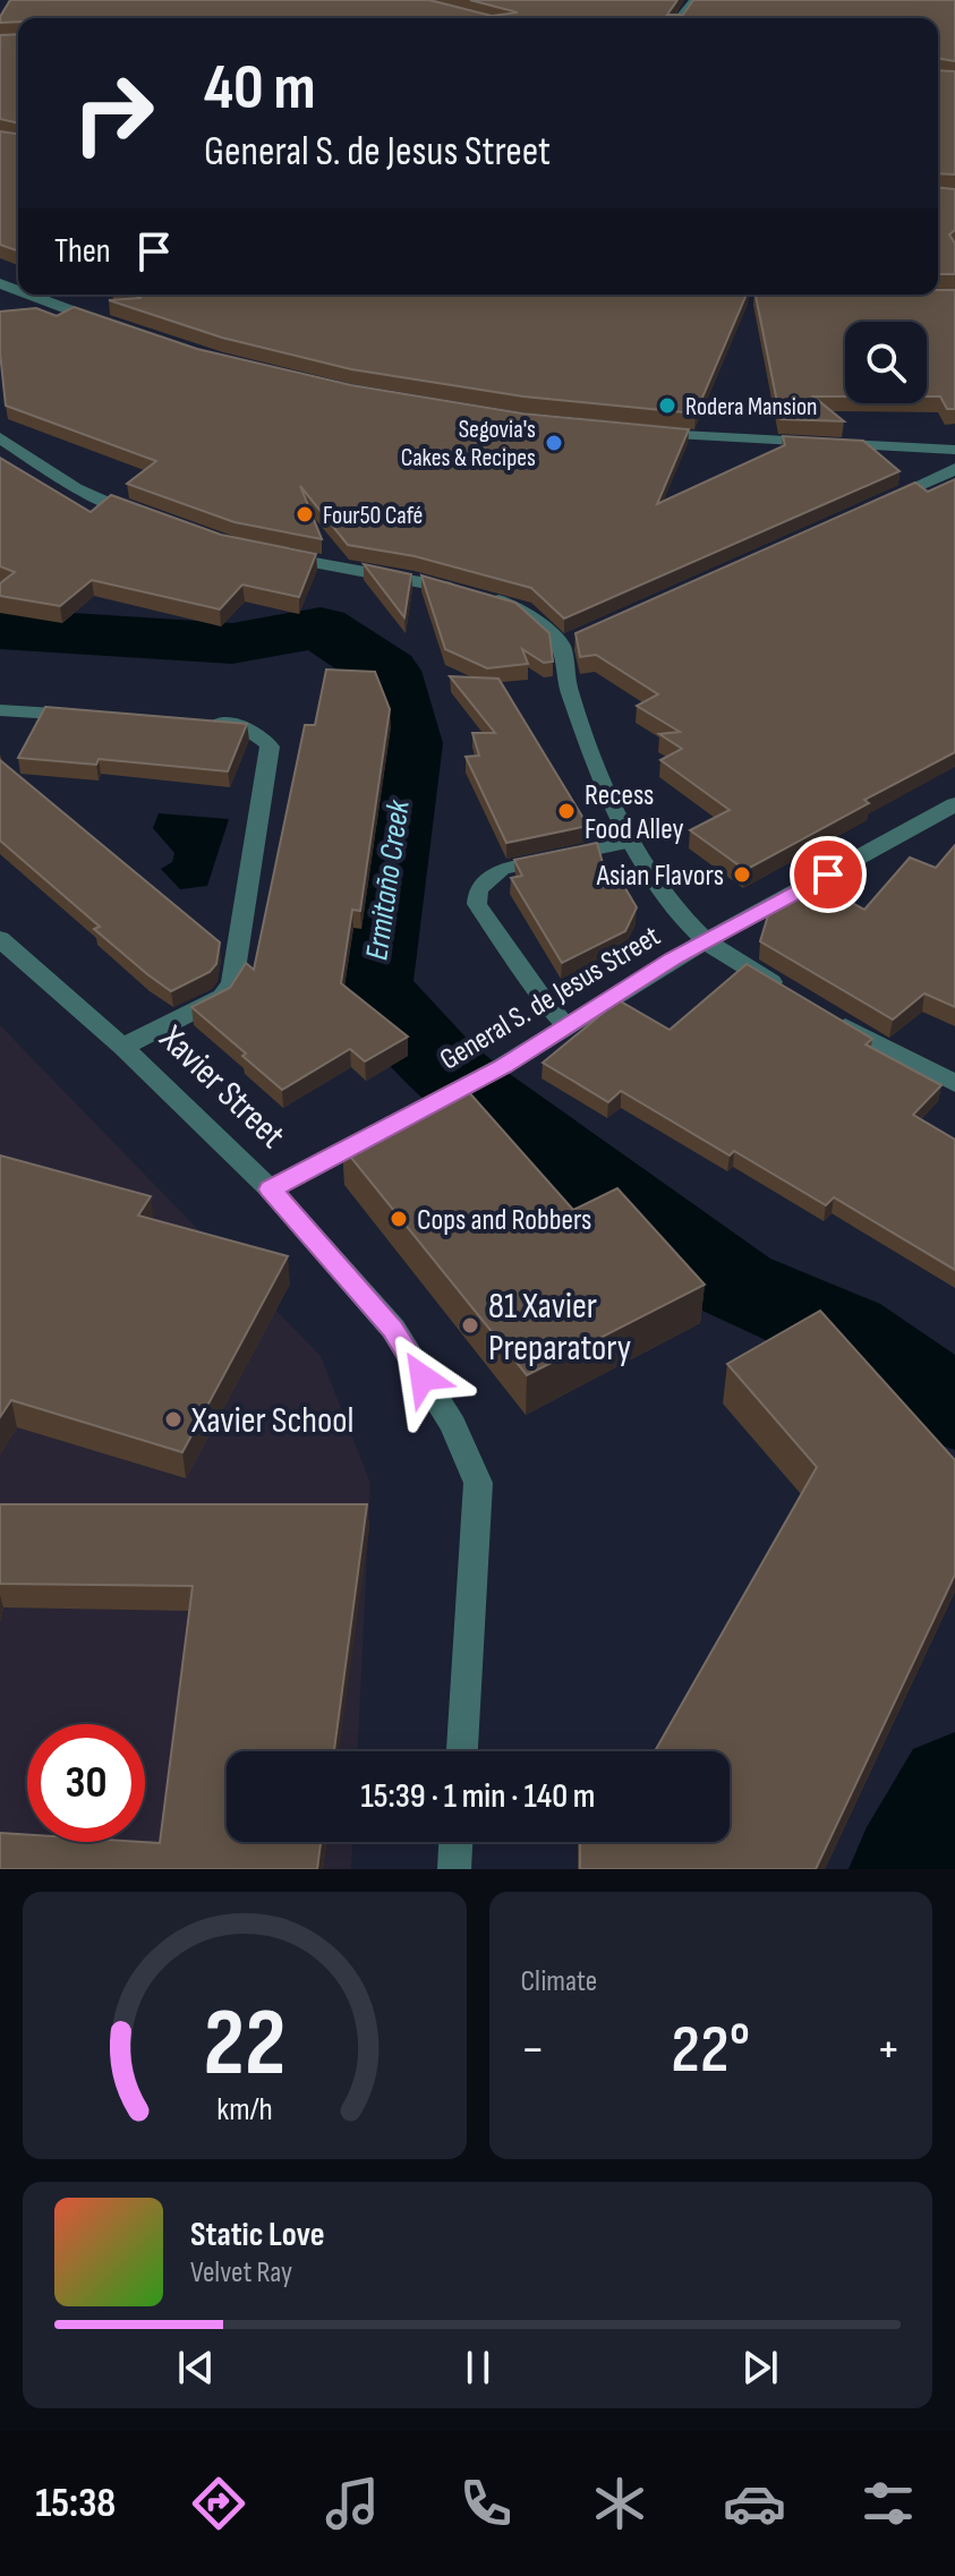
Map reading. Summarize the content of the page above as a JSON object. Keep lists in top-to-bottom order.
{
  "streets": {
    "street": ["General S. de Jesus Street", "Xavier Street"]
  },
  "crossings": [
    ["General S. de Jesus Street", "Xavier Street"]
  ],
  "water": ["Ermitaño Creek"],
  "places": [
    "Rodera Mansion",
    "Segovia's Cakes & Recipes",
    "Four50 Café",
    "Recess Food Alley",
    "Asian Flavors",
    "Cops and Robbers",
    "81 Xavier Preparatory",
    "Xavier School"
  ],
  "page": {
    "turn": ["40 m", "General S. de Jesus Street"],
    "then": "Then",
    "limit": "30",
    "trip": "15:39 · 1 min · 140 m",
    "tile": "Climate",
    "heat": ["−", "22°", "+"],
    "song": ["Static Love", "Velvet Ray"],
    "tabs": "15:38",
    "gauge": ["22", "km/h"]
  }
}
